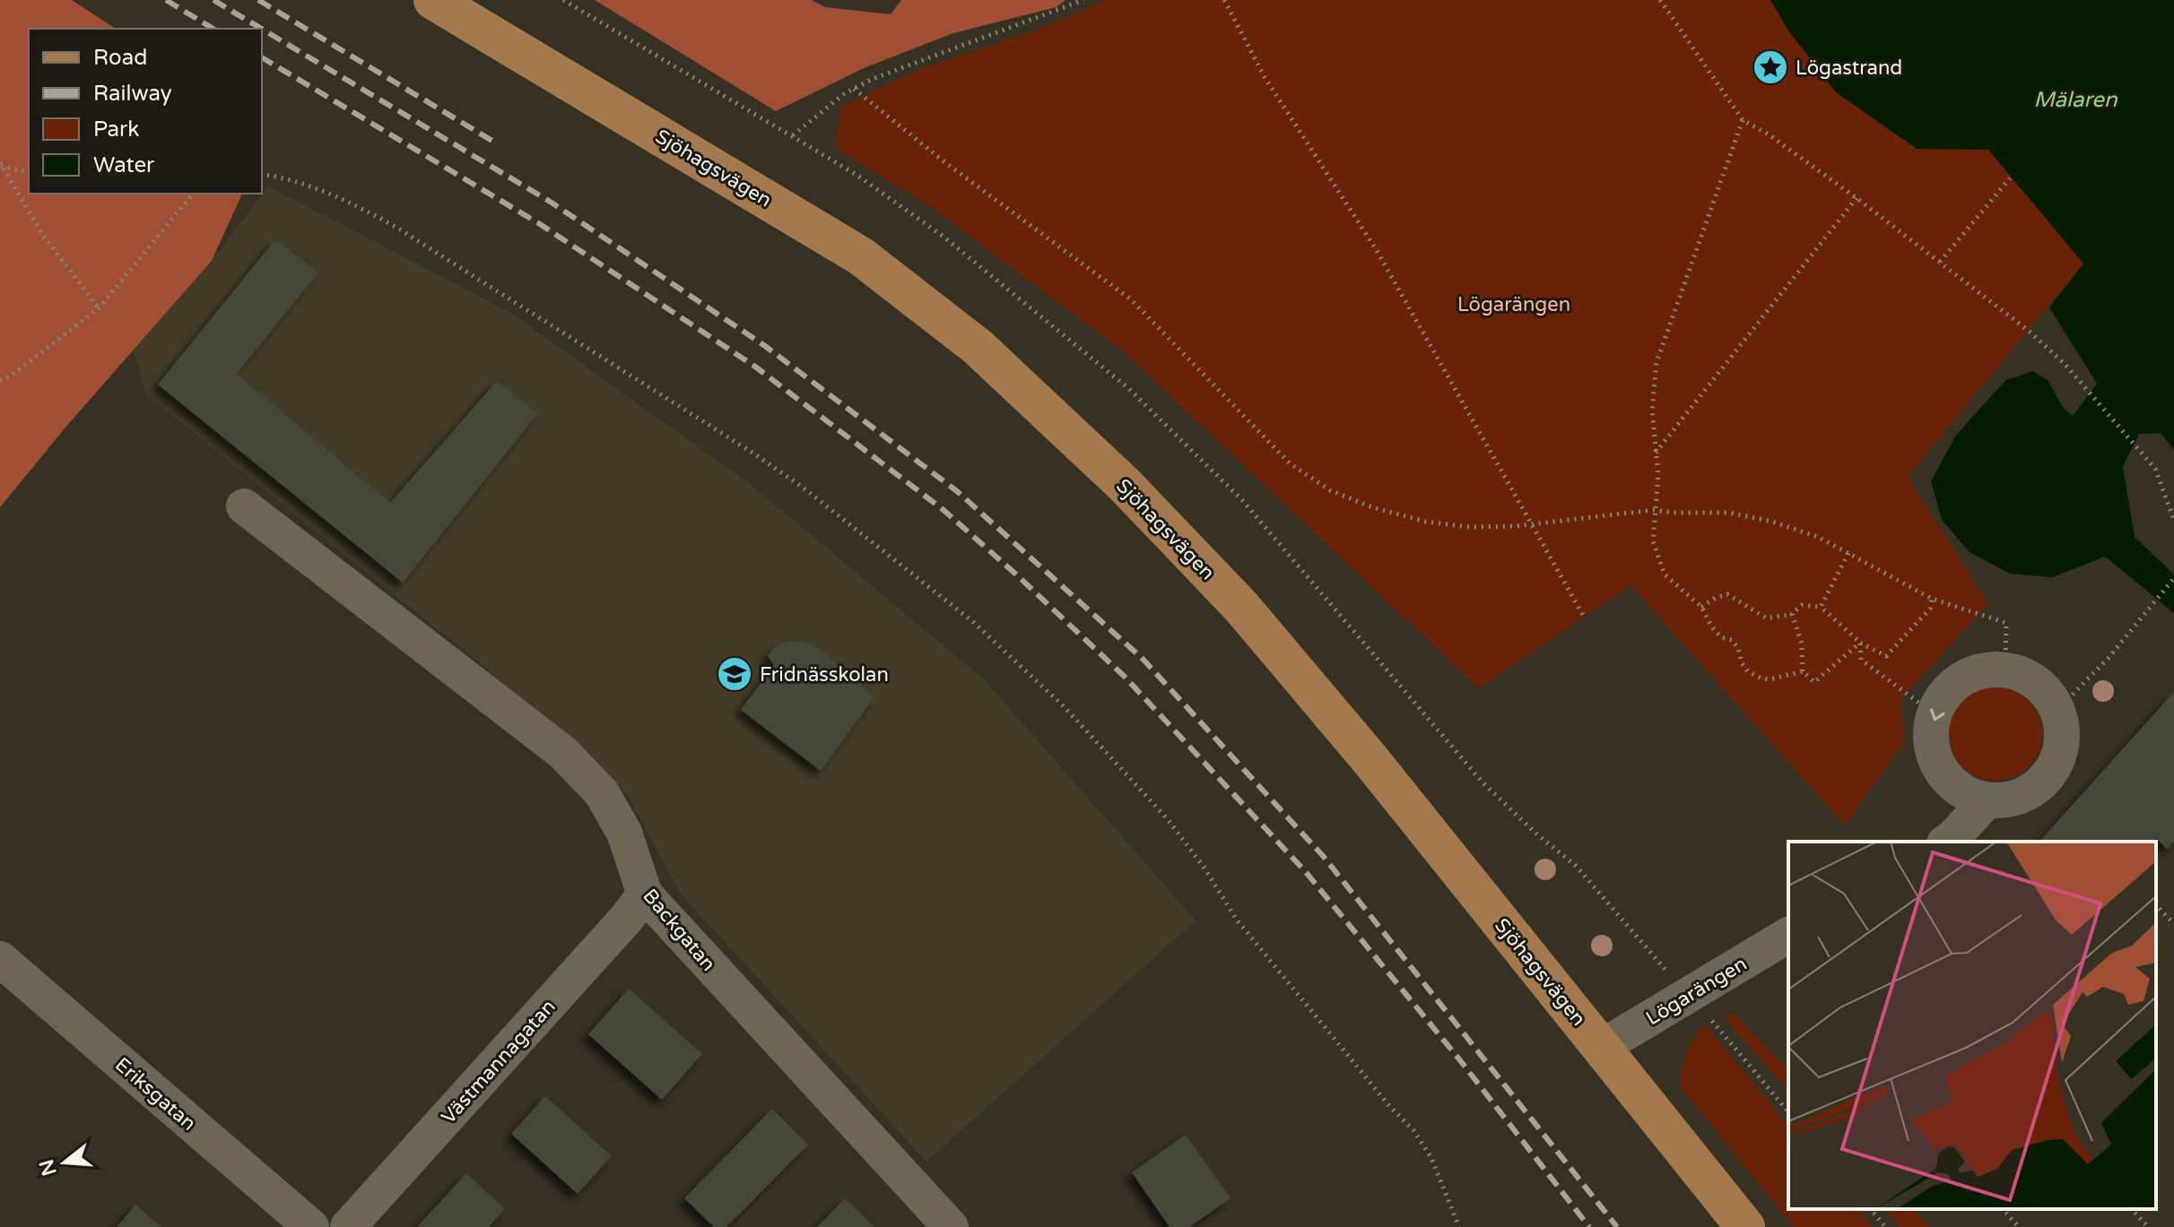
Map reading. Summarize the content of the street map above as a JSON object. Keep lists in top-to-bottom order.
{
  "streets": {
    "main road": ["Sjöhagsvägen"],
    "street": [
      "Backgatan",
      "Lögarängen",
      "Västmannagatan",
      "Eriksgatan"
    ]
  },
  "crossings": [
    ["Sjöhagsvägen", "Lögarängen"],
    ["Backgatan", "Västmannagatan"]
  ],
  "water": ["Mälaren"],
  "parks": ["Lögarängen"],
  "places": {
    "place": ["Lögastrand"],
    "school or university": ["Fridnässkolan"]
  },
  "legend": [
    "Road",
    "Railway",
    "Park",
    "Water"
  ],
  "north": "left"
}
